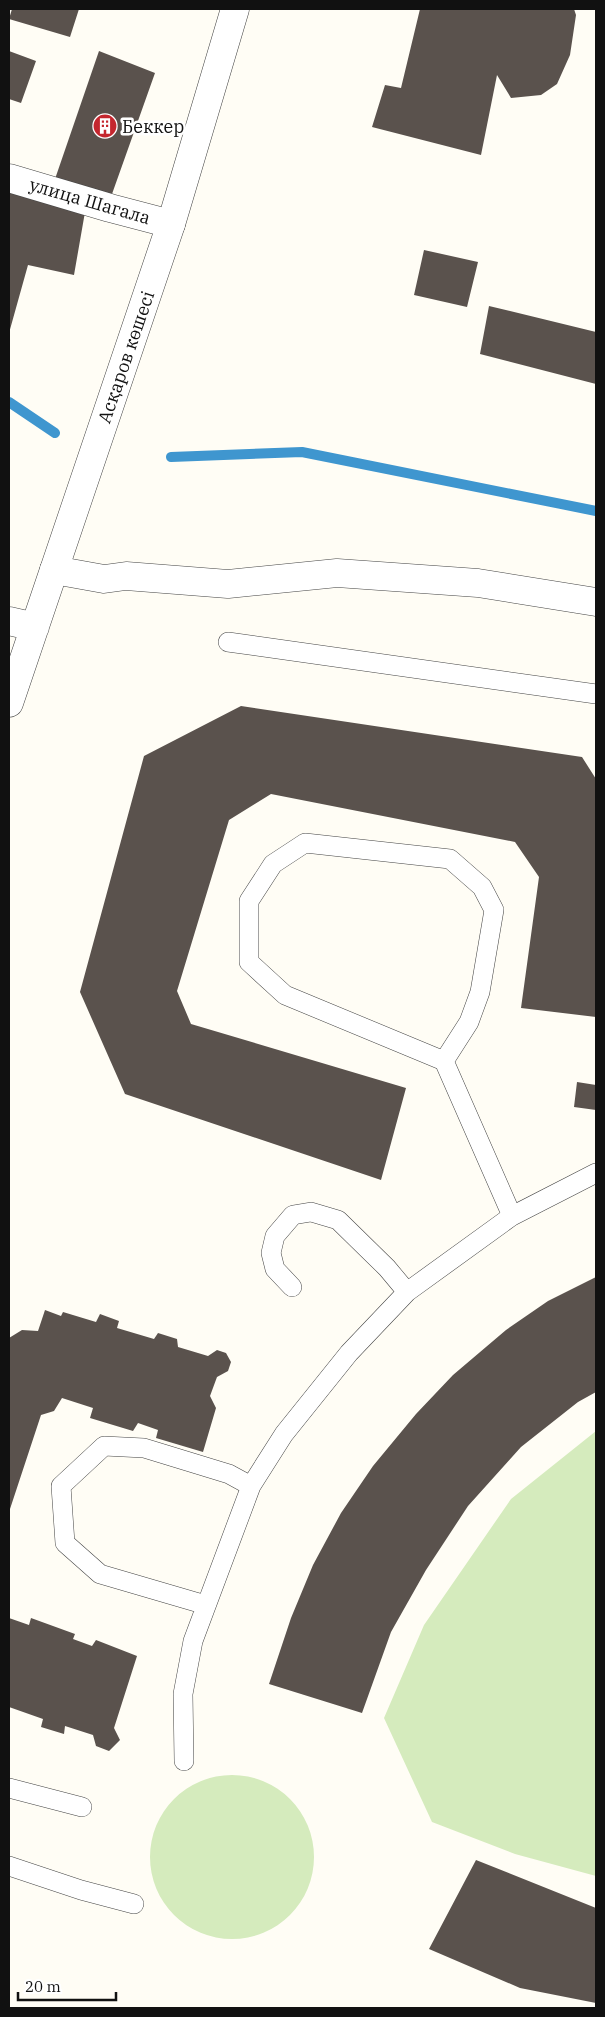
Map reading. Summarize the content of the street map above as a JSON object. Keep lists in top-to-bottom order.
{
  "streets": {
    "street": ["улица Шагала", "Асқаров көшесі"]
  },
  "crossings": [
    ["улица Шагала", "Асқаров көшесі"]
  ],
  "places": {
    "building": ["Беккер"]
  },
  "scale_bar": "20 m"
}
